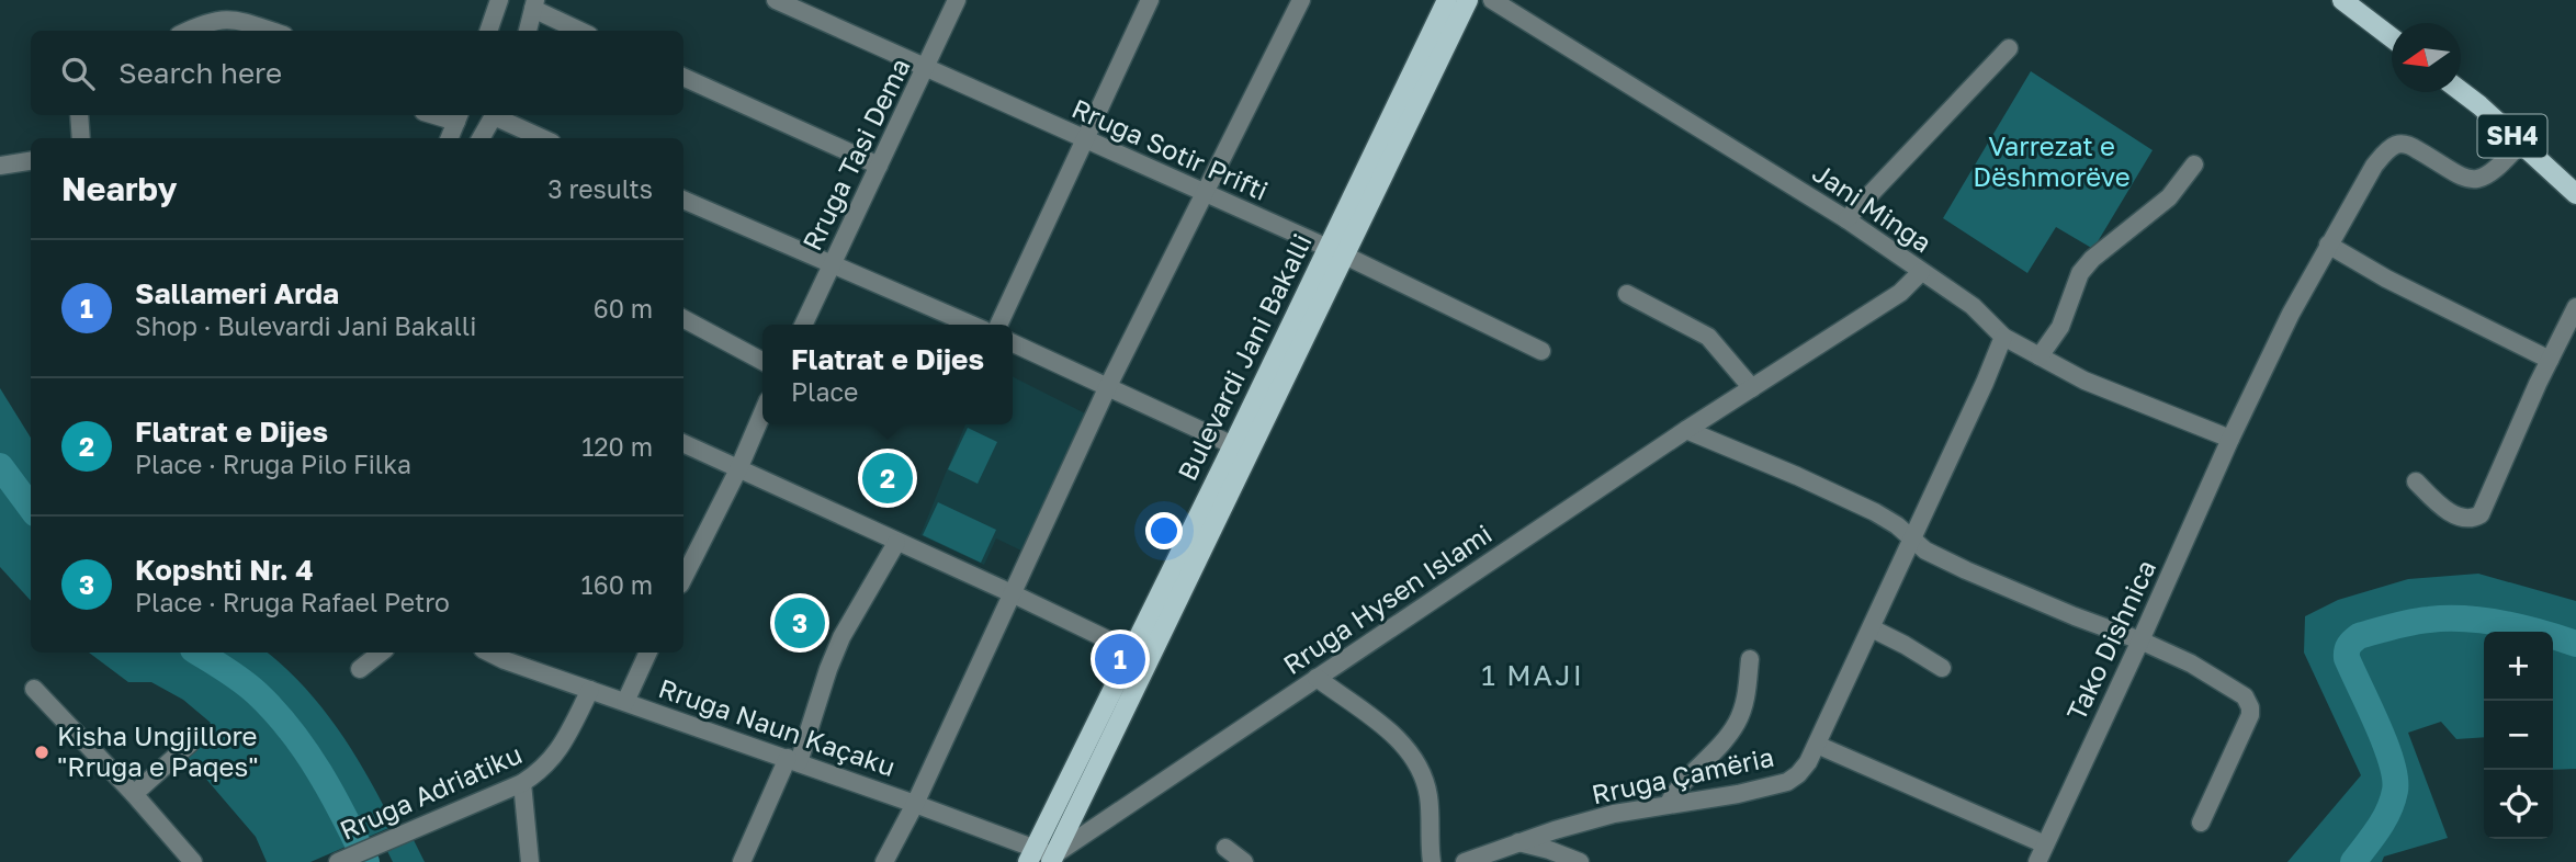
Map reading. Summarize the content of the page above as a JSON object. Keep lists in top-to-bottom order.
{
  "streets": {
    "main road": ["SH4", "Bulevardi Jani Bakalli"],
    "street": [
      "Rruga Sotir Prifti",
      "Rruga Tasi Dema",
      "Jani Minga",
      "Rruga Hysen Islami",
      "Tako Dishnica",
      "Rruga Naun Kaçaku",
      "Rruga Çamëria",
      "Rruga Adriatiku"
    ]
  },
  "crossings": [
    ["SH4", "Tako Dishnica"],
    ["Rruga Sotir Prifti", "Rruga Tasi Dema"],
    ["Rruga Sotir Prifti", "Bulevardi Jani Bakalli"],
    ["Jani Minga", "Rruga Hysen Islami"],
    ["Jani Minga", "Tako Dishnica"],
    ["Jani Minga", "Rruga Çamëria"],
    ["Bulevardi Jani Bakalli", "Rruga Hysen Islami"],
    ["Bulevardi Jani Bakalli", "Rruga Naun Kaçaku"],
    ["Rruga Hysen Islami", "Rruga Naun Kaçaku"],
    ["Rruga Naun Kaçaku", "Rruga Adriatiku"]
  ],
  "districts": ["1 MAJI"],
  "parks": ["Varrezat e Dëshmorëve"],
  "places": ["Kisha Ungjillore \"Rruga e Paqes\""],
  "north": "left",
  "page": {
    "search": "Search here",
    "heading": ["Nearby", "3 results"],
    "list": [
      {
        "mark": "1",
        "name": "Sallameri Arda",
        "note": "Shop · Bulevardi Jani Bakalli",
        "value": "60 m"
      },
      {
        "mark": "2",
        "name": "Flatrat e Dijes",
        "note": "Place · Rruga Pilo Filka",
        "value": "120 m"
      },
      {
        "mark": "3",
        "name": "Kopshti Nr. 4",
        "note": "Place · Rruga Rafael Petro",
        "value": "160 m"
      }
    ],
    "popup": ["Flatrat e Dijes", "Place"],
    "pins": ["2", "3", "1"],
    "map_buttons": ["+", "−"]
  }
}
